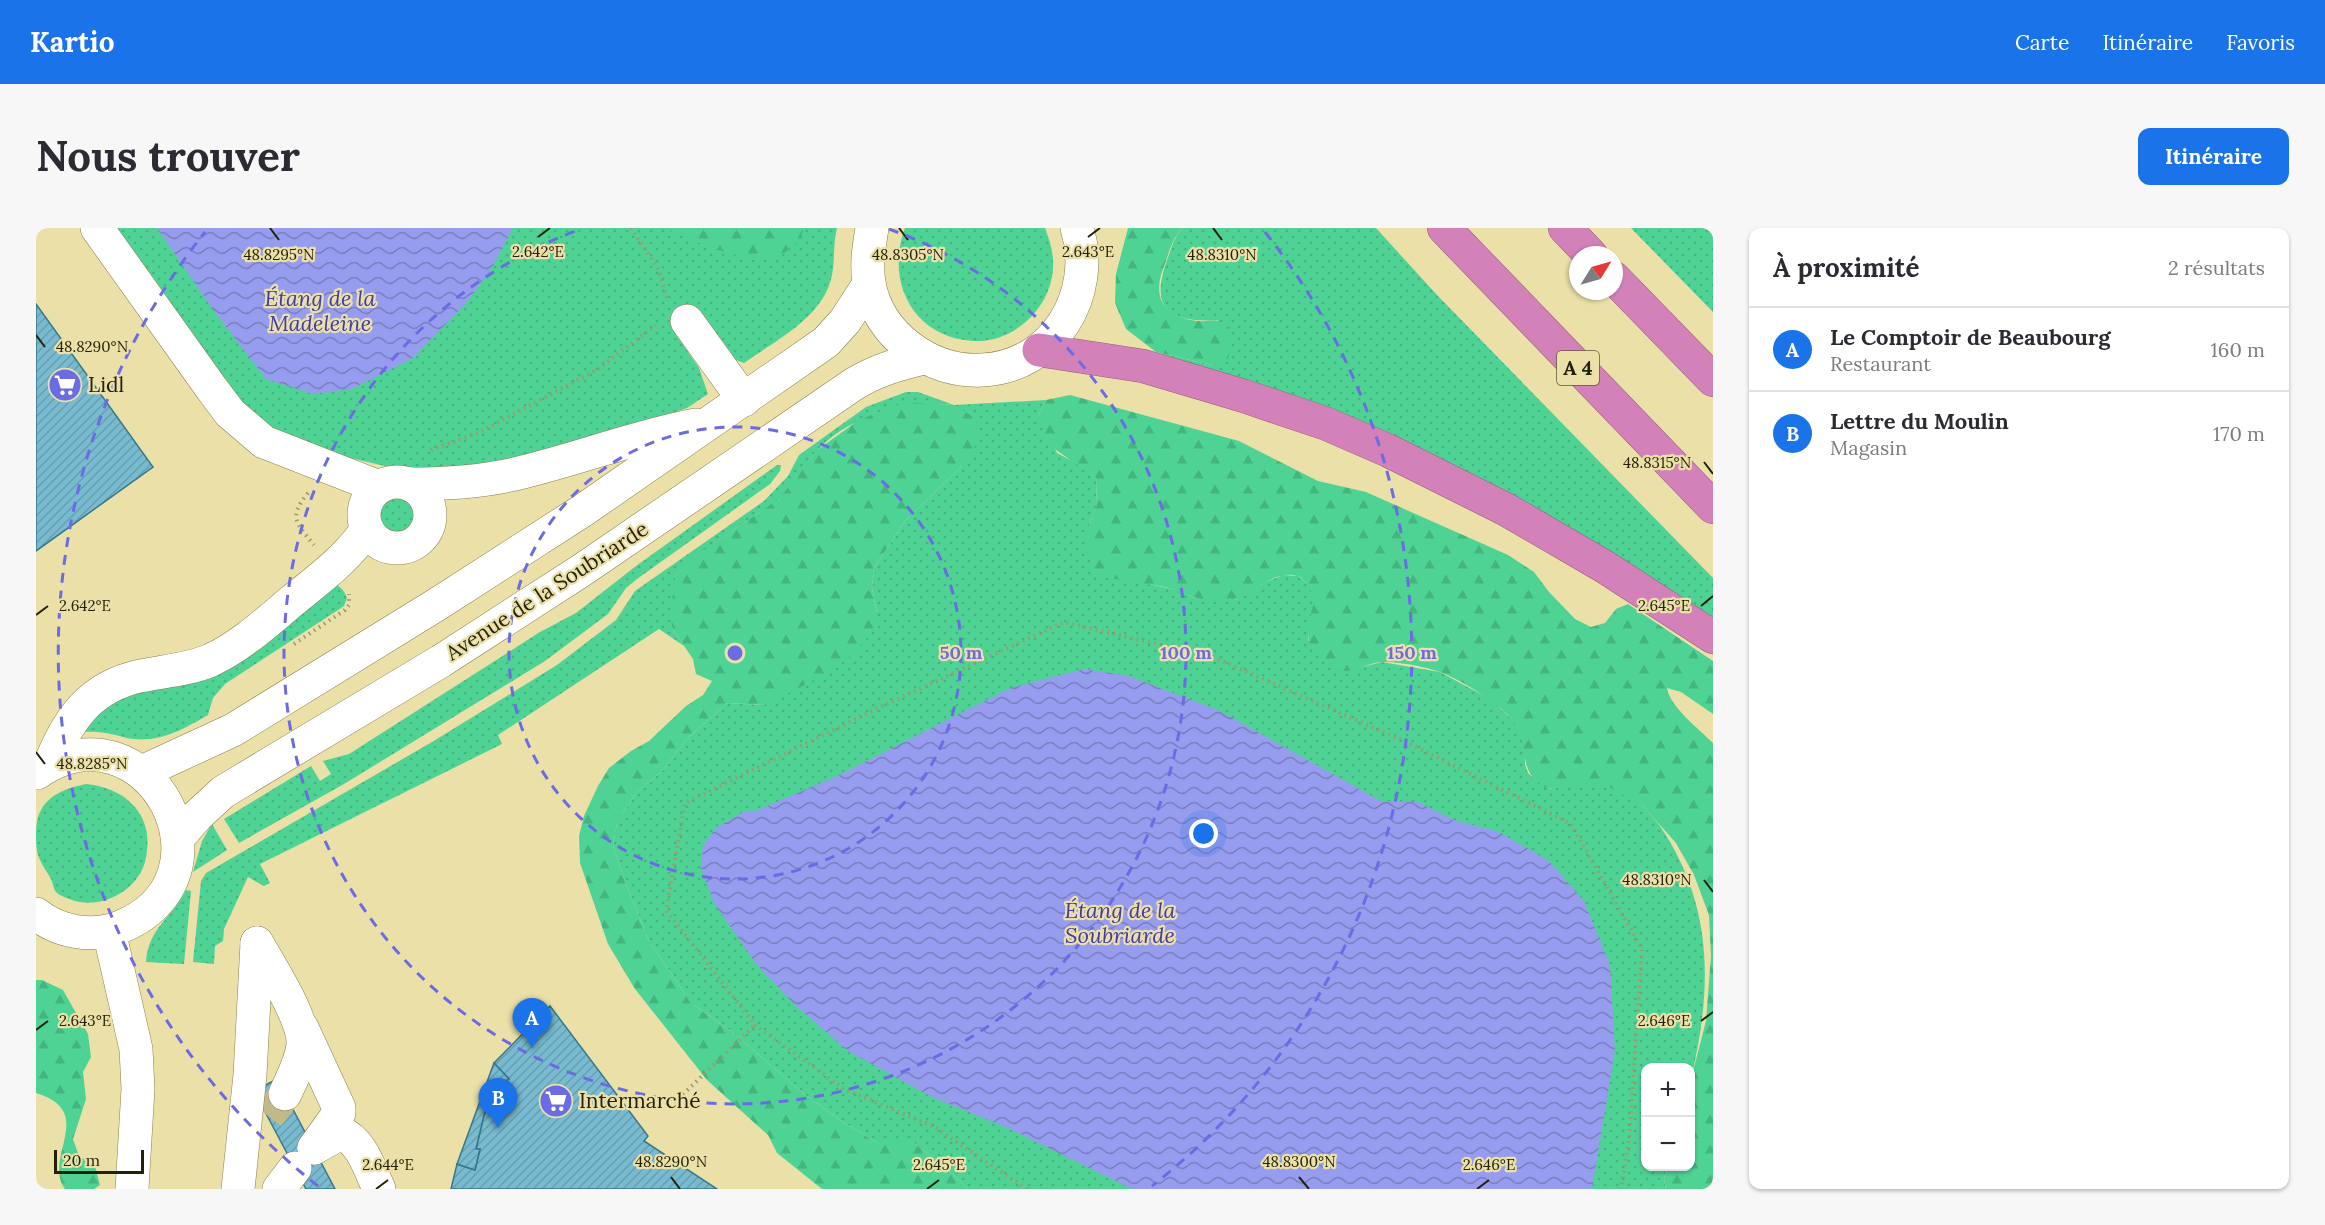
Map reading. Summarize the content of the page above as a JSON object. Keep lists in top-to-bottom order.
{
  "streets": {
    "highway": ["A 4"],
    "street": ["Avenue de la Soubriarde"]
  },
  "water": ["Étang de la Madeleine", "Étang de la Soubriarde"],
  "places": {
    "supermarket": ["Lidl", "Intermarché"]
  },
  "scale_bar": "20 m",
  "north": "top right",
  "page": {
    "header": "Kartio",
    "nav": ["Carte", "Itinéraire", "Favoris"],
    "buttons": "Itinéraire",
    "title": "Nous trouver",
    "heading": ["À proximité", "2 résultats"],
    "list": [
      {
        "mark": "A",
        "name": "Le Comptoir de Beaubourg",
        "note": "Restaurant",
        "value": "160 m"
      },
      {
        "mark": "B",
        "name": "Lettre du Moulin",
        "note": "Magasin",
        "value": "170 m"
      }
    ],
    "pins": ["A", "B"],
    "map_buttons": ["+", "−"],
    "scale": "20 m"
  },
  "coordinates": [
    "2.643°E",
    "2.642°E",
    "48.8295°N",
    "48.8305°N",
    "48.8310°N",
    "48.8290°N",
    "48.8315°N",
    "2.645°E",
    "48.8285°N",
    "2.646°E",
    "48.8300°N",
    "2.644°E"
  ],
  "rings": ["50 m", "100 m", "150 m"]
}
